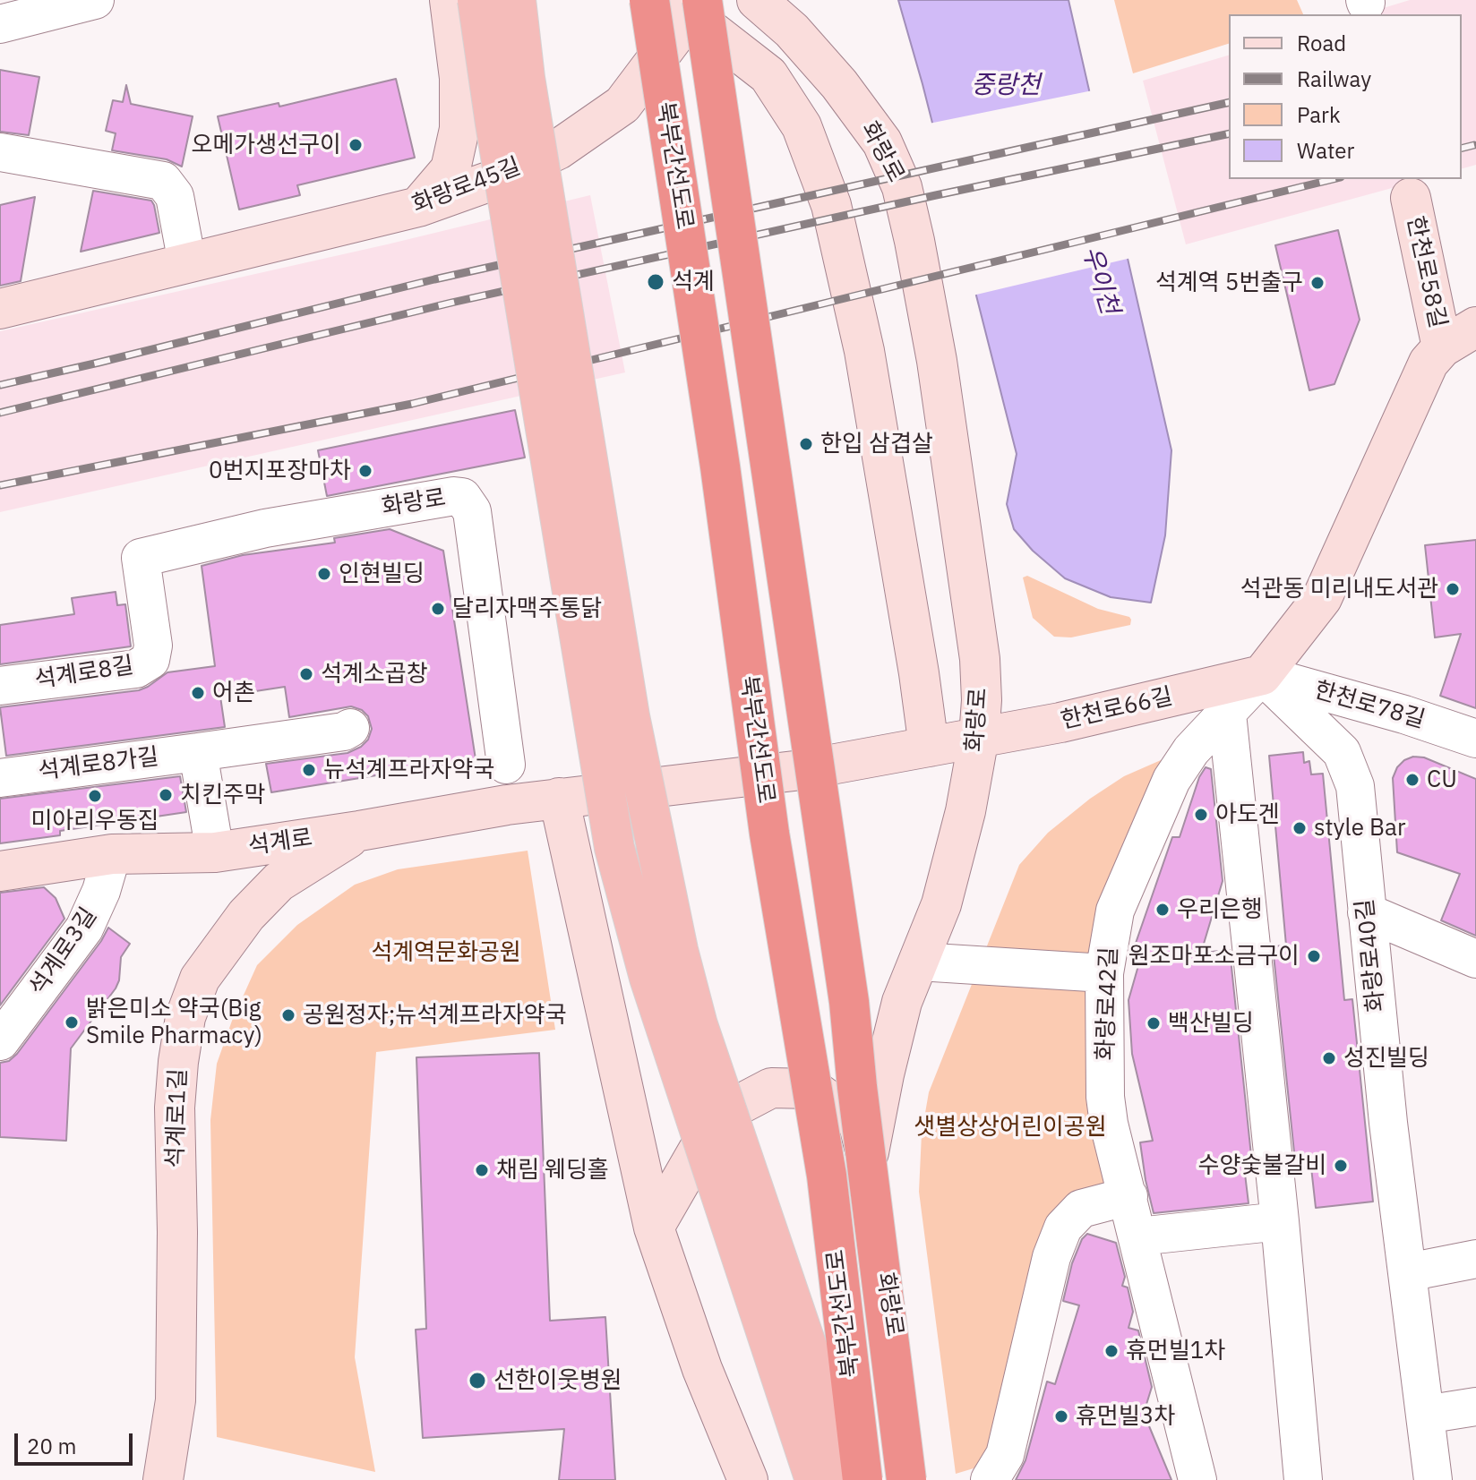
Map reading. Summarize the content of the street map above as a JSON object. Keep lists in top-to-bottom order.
{
  "streets": {
    "highway": ["북부간선도로"],
    "street": [
      "화랑로",
      "화랑로45길",
      "한천로58길",
      "석계로8길",
      "한천로78길",
      "한천로66길",
      "석계로8가길",
      "석계로",
      "석계로3길",
      "화랑로40길",
      "화랑로42길",
      "석계로1길"
    ]
  },
  "crossings": [
    ["화랑로", "북부간선도로"],
    ["화랑로", "화랑로45길"],
    ["화랑로", "석계로8길"],
    ["화랑로", "한천로66길"],
    ["북부간선도로", "화랑로45길"],
    ["한천로78길", "한천로66길"],
    ["한천로78길", "화랑로40길"],
    ["한천로78길", "화랑로42길"],
    ["한천로66길", "석계로"],
    ["한천로66길", "화랑로40길"],
    ["한천로66길", "화랑로42길"],
    ["석계로", "석계로3길"],
    ["석계로", "석계로1길"],
    ["화랑로40길", "화랑로42길"]
  ],
  "water": ["중랑천", "우이천"],
  "parks": ["석계역문화공원", "샛별상상어린이공원"],
  "places": [
    "오메가생선구이",
    "석계",
    "석계역 5번출구",
    "한입 삼겹살",
    "0번지포장마차",
    "인현빌딩",
    "석관동 미리내도서관",
    "달리자맥주통닭",
    "석계소곱창",
    "어촌",
    "뉴석계프라자약국",
    "CU",
    "치킨주막",
    "미아리우동집",
    "아도겐",
    "style Bar",
    "우리은행",
    "원조마포소금구이",
    "공원정자;뉴석계프라자약국",
    "밝은미소 약국(Big Smile Pharmacy)",
    "백산빌딩",
    "성진빌딩",
    "수양숯불갈비",
    "채림 웨딩홀",
    "휴먼빌1차",
    "선한이웃병원",
    "휴먼빌3차"
  ],
  "legend": [
    "Road",
    "Railway",
    "Park",
    "Water"
  ],
  "scale_bar": "20 m"
}
